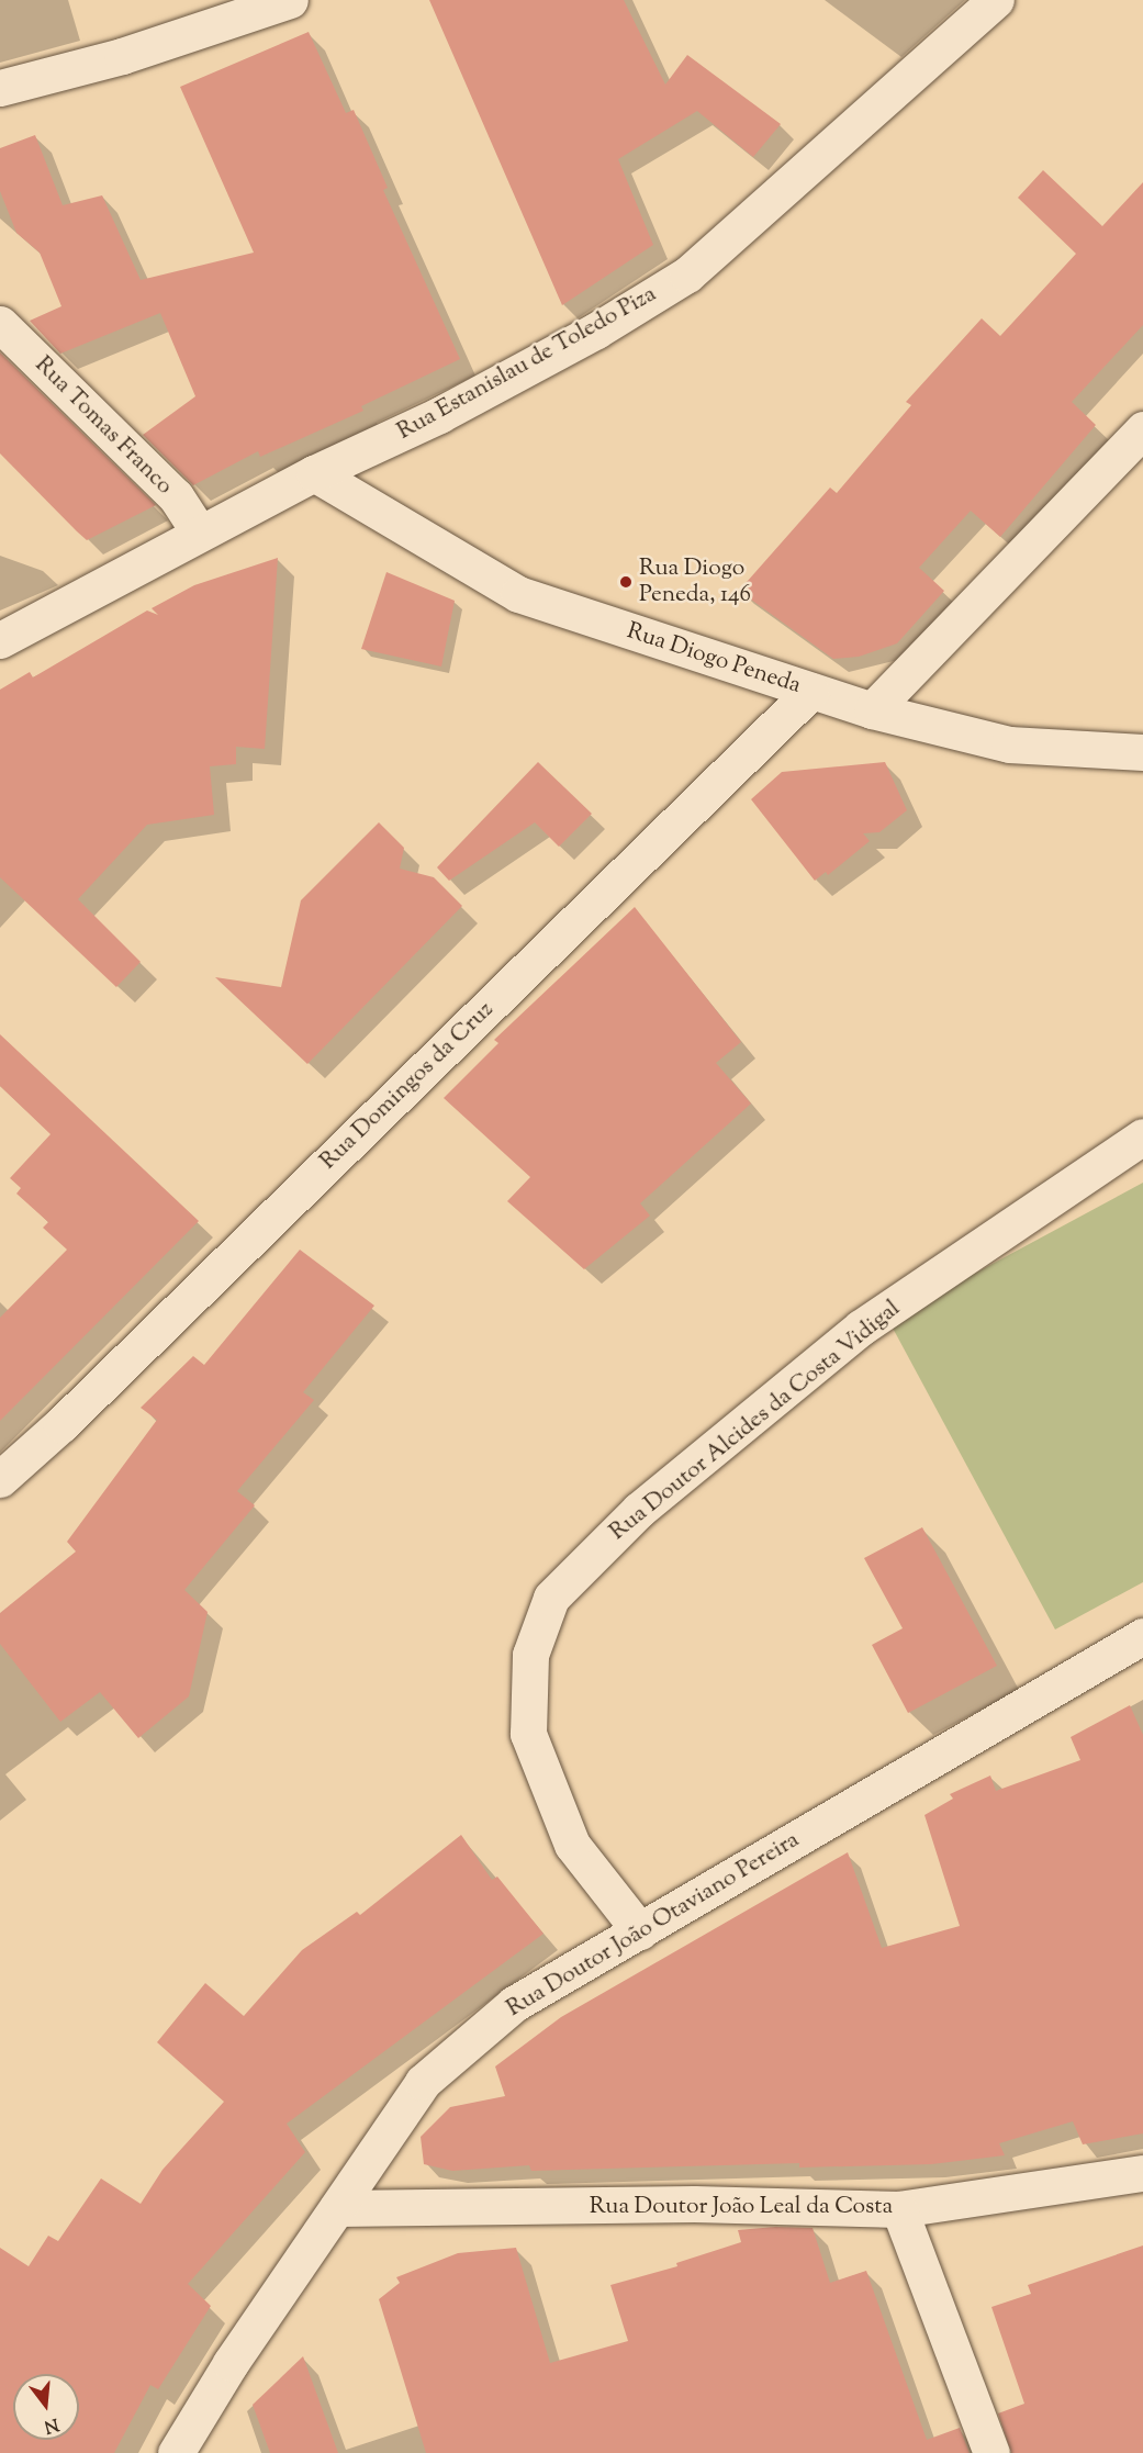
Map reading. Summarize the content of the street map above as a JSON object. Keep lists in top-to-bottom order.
{
  "streets": {
    "street": [
      "Rua Estanislau de Toledo Piza",
      "Rua Tomas Franco",
      "Rua Diogo Peneda",
      "Rua Domingos da Cruz",
      "Rua Doutor Alcides da Costa Vidigal",
      "Rua Doutor João Otaviano Pereira",
      "Rua Doutor João Leal da Costa"
    ]
  },
  "crossings": [
    ["Rua Estanislau de Toledo Piza", "Rua Tomas Franco"],
    ["Rua Estanislau de Toledo Piza", "Rua Diogo Peneda"],
    ["Rua Diogo Peneda", "Rua Domingos da Cruz"],
    ["Rua Doutor Alcides da Costa Vidigal", "Rua Doutor João Otaviano Pereira"],
    ["Rua Doutor João Otaviano Pereira", "Rua Doutor João Leal da Costa"]
  ],
  "places": ["Rua Diogo Peneda, 146"],
  "north": "bottom"
}
